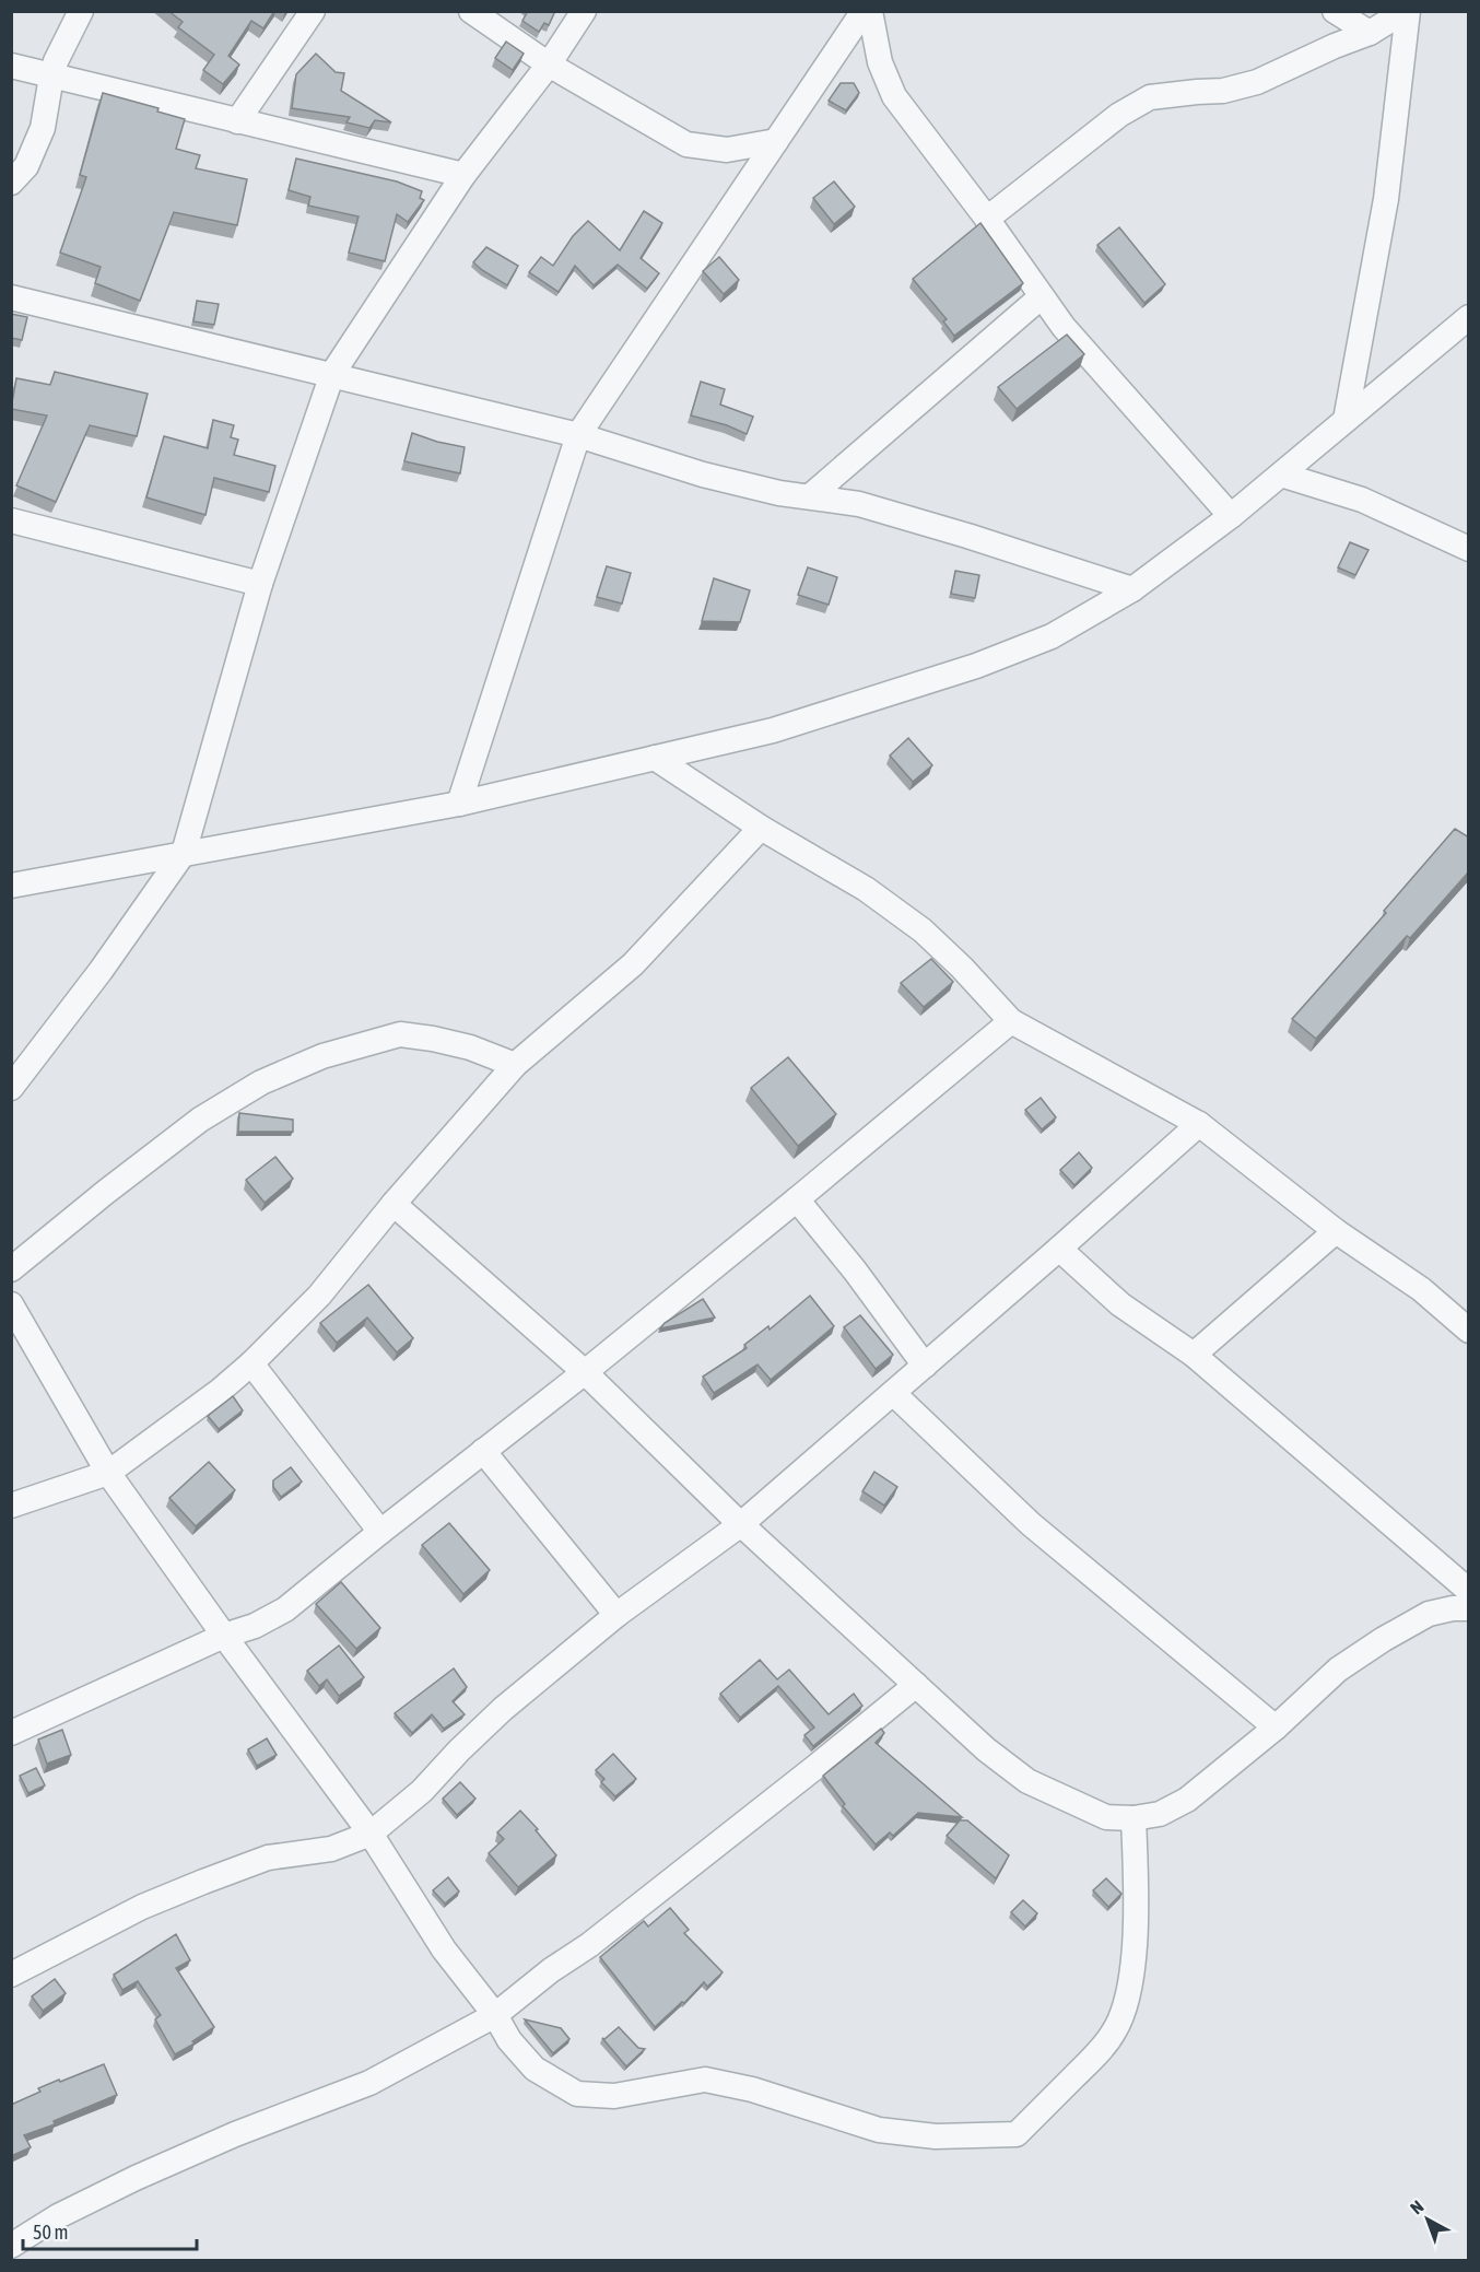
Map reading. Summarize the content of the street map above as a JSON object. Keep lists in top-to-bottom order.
{
  "scale_bar": "50 m",
  "north": "top left"
}
